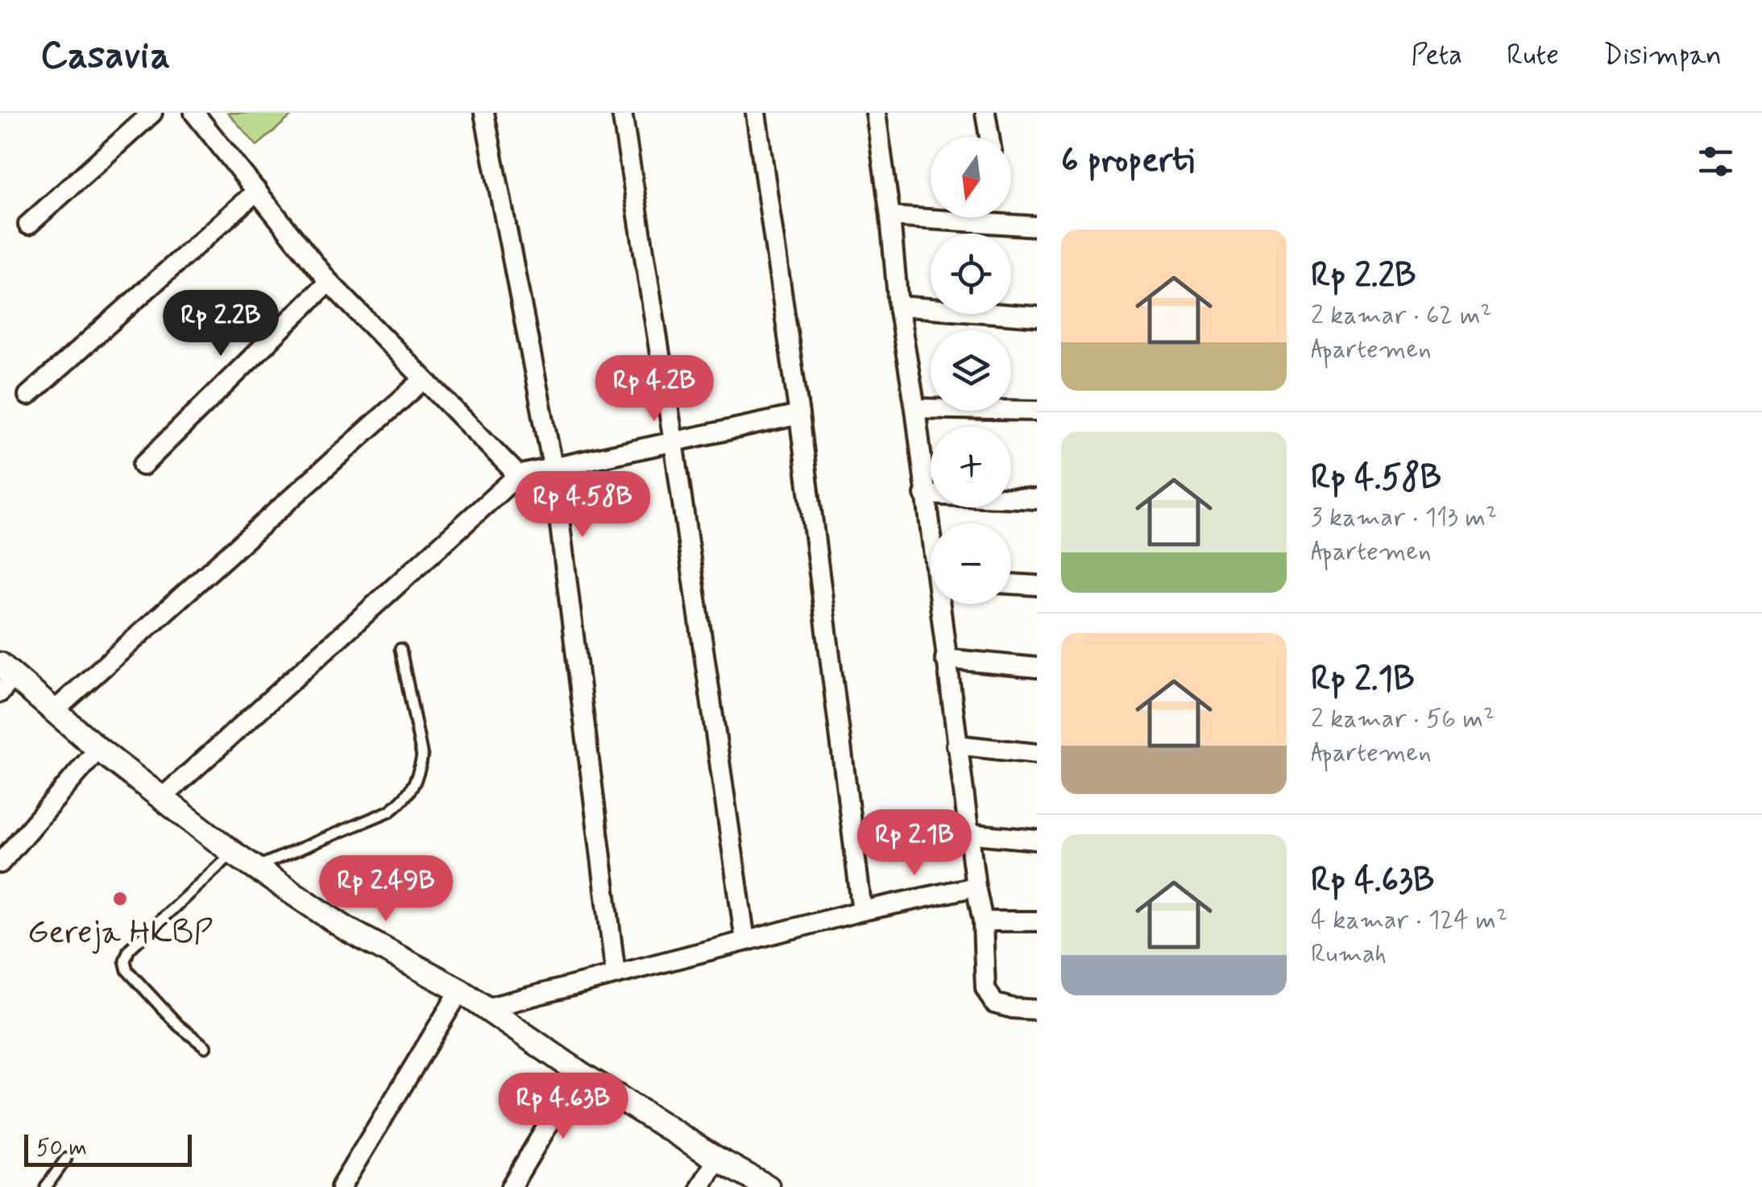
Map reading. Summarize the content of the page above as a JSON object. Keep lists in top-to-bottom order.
{
  "places": ["Gereja HKBP"],
  "scale_bar": "50 m",
  "north": "bottom",
  "page": {
    "header": "Casavia",
    "nav": ["Peta", "Rute", "Disimpan"],
    "heading": "6 properti",
    "map_buttons": ["+", "−"],
    "list": [
      {
        "name": "Rp 2.2B",
        "note": "2 kamar · 62 m² · Apartemen"
      },
      {
        "name": "Rp 4.58B",
        "note": "3 kamar · 113 m² · Apartemen"
      },
      {
        "name": "Rp 2.1B",
        "note": "2 kamar · 56 m² · Apartemen"
      },
      {
        "name": "Rp 4.63B",
        "note": "4 kamar · 124 m² · Rumah"
      }
    ],
    "price": [
      "Rp 2.2B",
      "Rp 4.2B",
      "Rp 4.58B",
      "Rp 2.1B",
      "Rp 2.49B",
      "Rp 4.63B"
    ],
    "scale": "50 m"
  }
}
